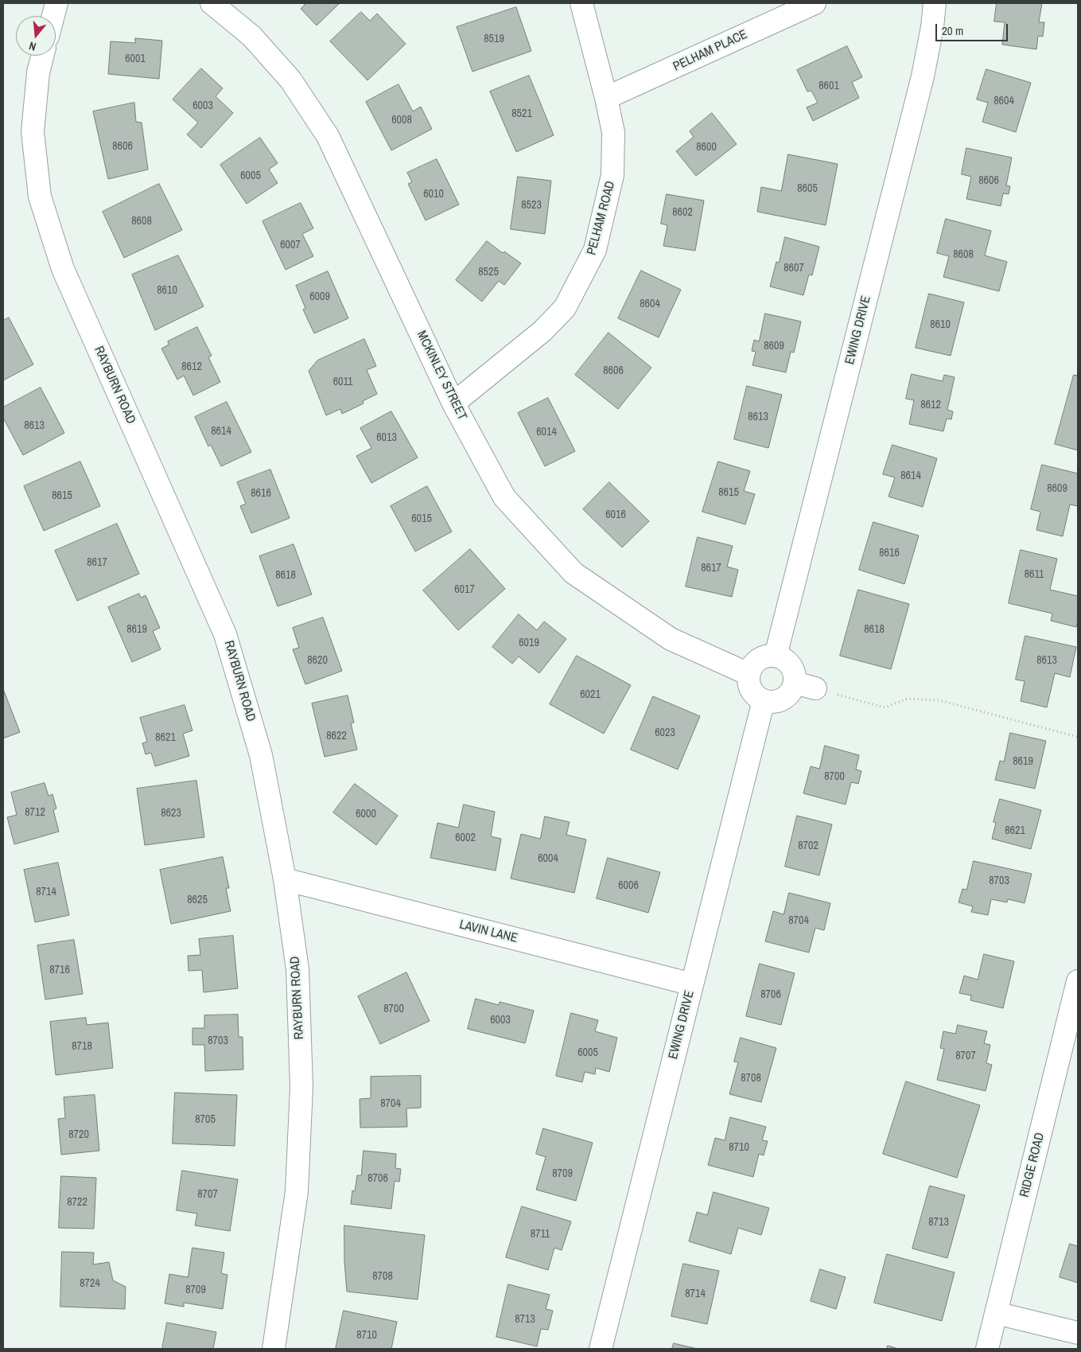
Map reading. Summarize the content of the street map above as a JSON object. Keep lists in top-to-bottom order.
{
  "streets": {
    "street": [
      "PELHAM PLACE",
      "PELHAM ROAD",
      "EWING DRIVE",
      "MCKINLEY STREET",
      "RAYBURN ROAD",
      "LAVIN LANE",
      "RIDGE ROAD"
    ]
  },
  "crossings": [
    ["PELHAM PLACE", "PELHAM ROAD"],
    ["PELHAM ROAD", "MCKINLEY STREET"],
    ["EWING DRIVE", "MCKINLEY STREET"],
    ["EWING DRIVE", "LAVIN LANE"],
    ["RAYBURN ROAD", "LAVIN LANE"]
  ],
  "house_numbers": [
    "8519",
    "6001",
    "8601",
    "8604",
    "6003",
    "8521",
    "6008",
    "8606",
    "8600",
    "6005",
    "8606",
    "8605",
    "6010",
    "8523",
    "8602",
    "8608",
    "6007",
    "8608",
    "8607",
    "8525",
    "8610",
    "6009",
    "8604",
    "8610",
    "8609",
    "8612",
    "8606",
    "6011",
    "8612",
    "8613",
    "8613",
    "8614",
    "6014",
    "6013",
    "8614",
    "8609",
    "8615",
    "8616",
    "8615",
    "6016",
    "6015",
    "8616",
    "8617",
    "8617",
    "8611",
    "8618",
    "6017",
    "8619",
    "8618",
    "6019",
    "8620",
    "8613",
    "6021",
    "6023",
    "8622",
    "8621",
    "8619",
    "8700",
    "8712",
    "8623",
    "6000",
    "8621",
    "6002",
    "8702",
    "6004",
    "8703",
    "6006",
    "8714",
    "8625",
    "8704",
    "8716",
    "8706",
    "8700",
    "6003",
    "8703",
    "8718",
    "6005",
    "8707",
    "8708",
    "8704",
    "8705",
    "8720",
    "8710",
    "8709",
    "8706",
    "8707",
    "8722",
    "8713",
    "8711",
    "8708",
    "8724",
    "8709",
    "8714",
    "8713",
    "8710"
  ],
  "scale_bar": "20 m",
  "north": "bottom"
}
